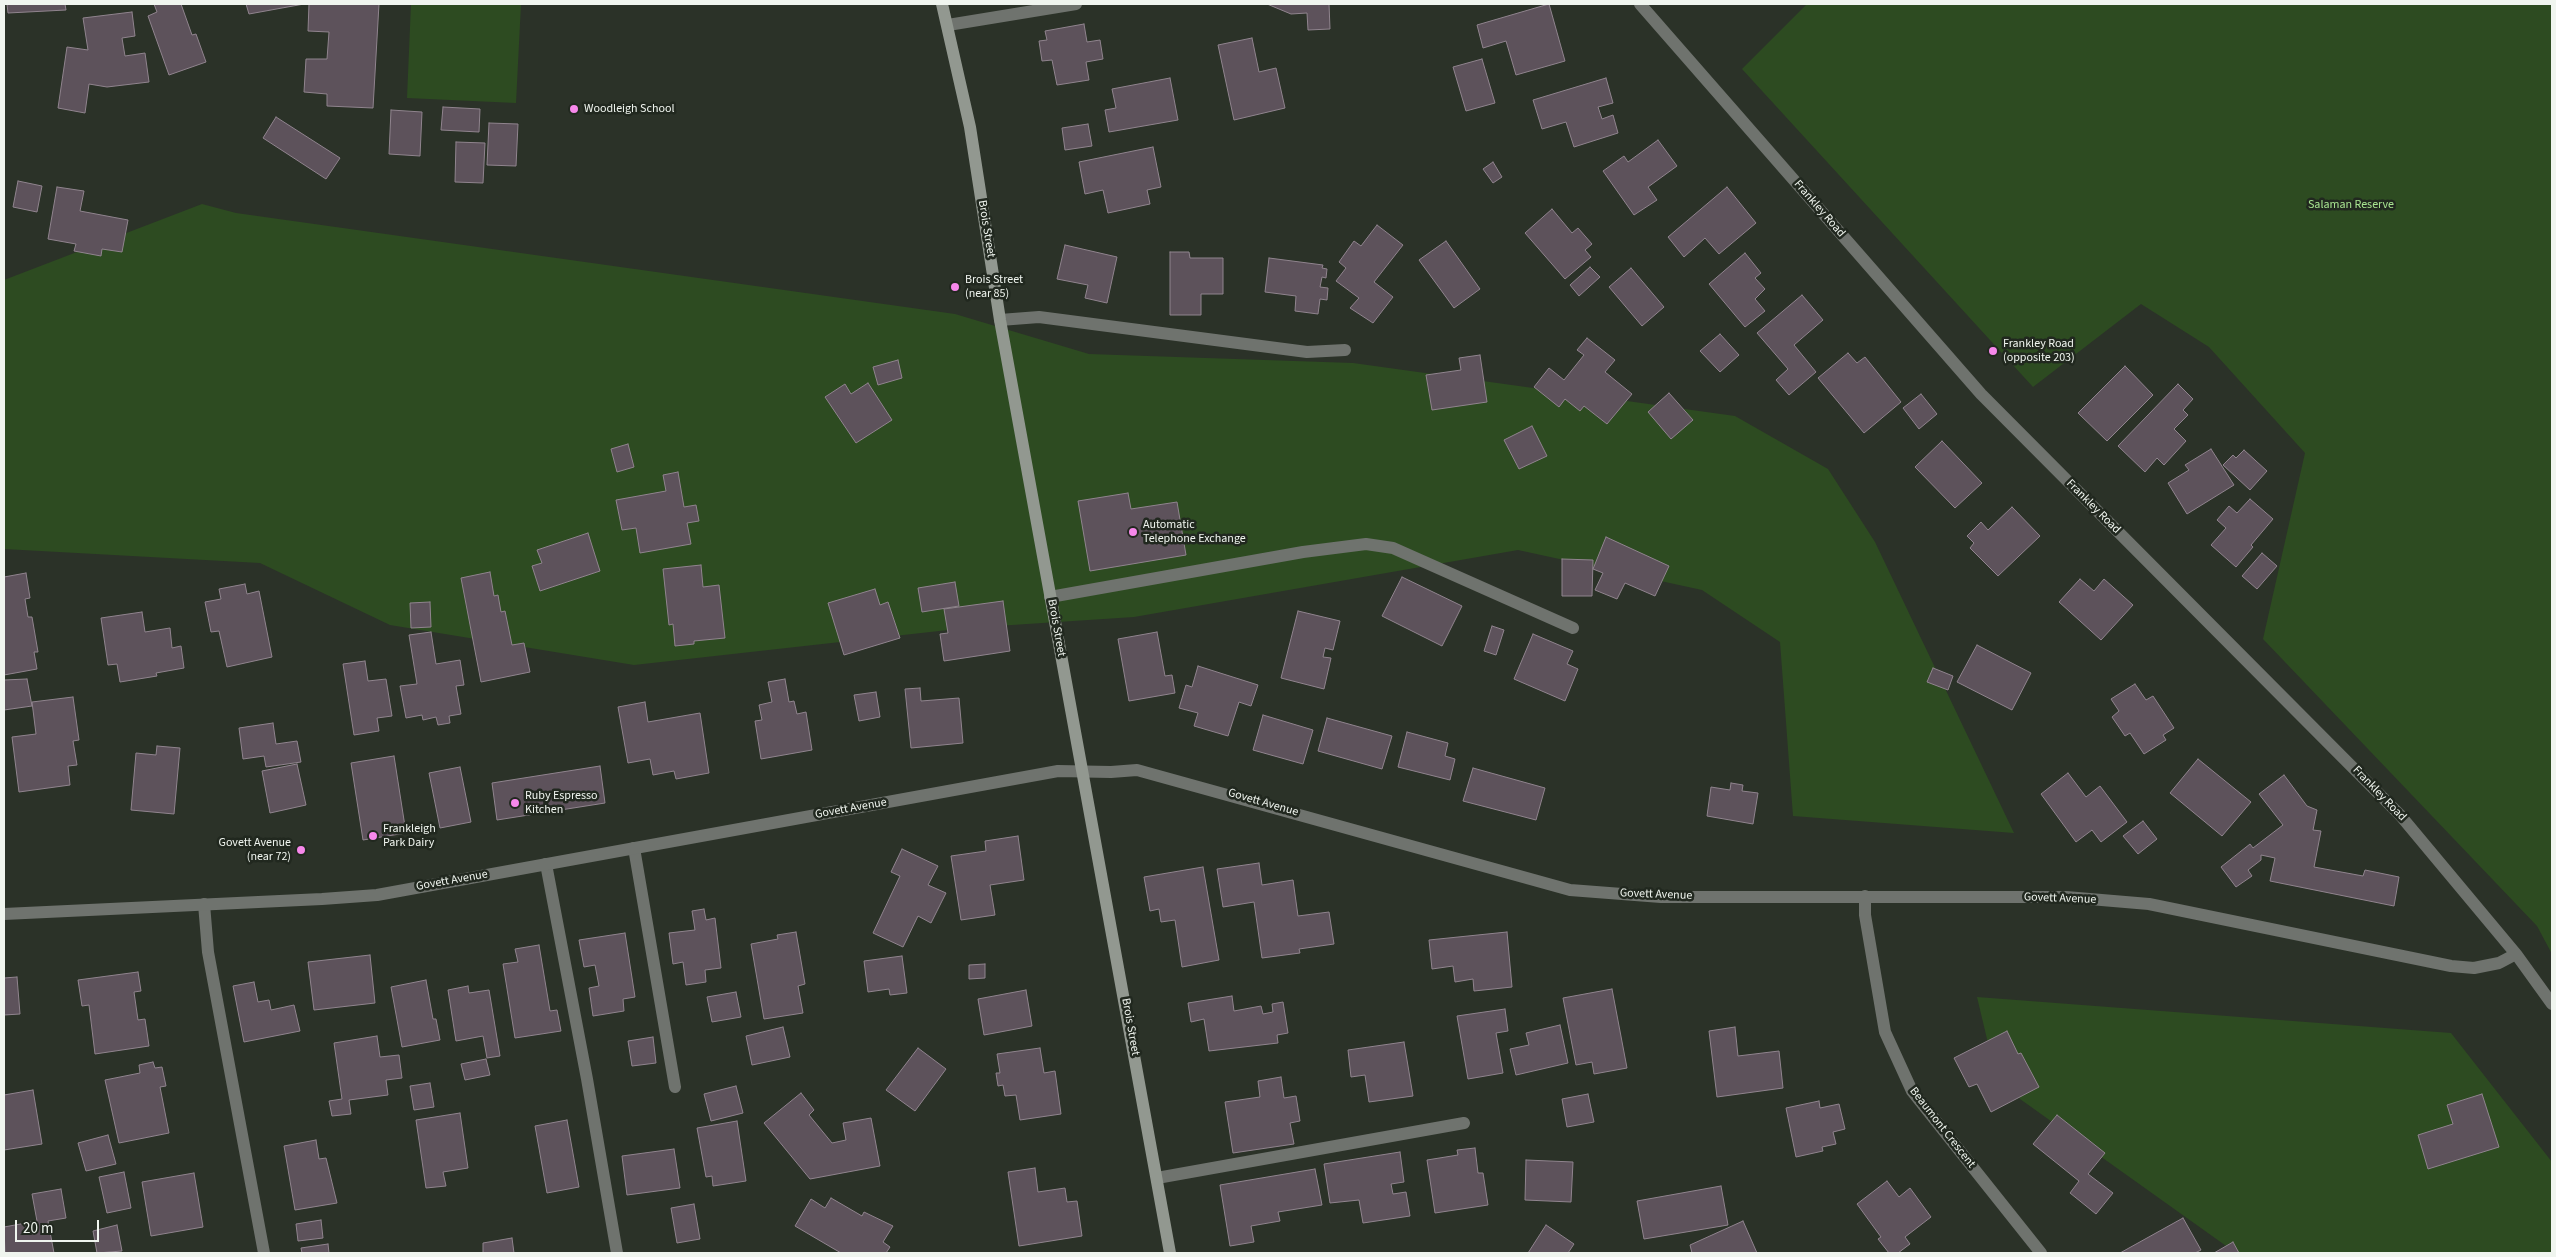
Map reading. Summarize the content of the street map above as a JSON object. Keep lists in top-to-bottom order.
{
  "streets": {
    "main road": ["Brois Street"],
    "street": ["Frankley Road", "Govett Avenue", "Beaumont Crescent"]
  },
  "crossings": [
    ["Frankley Road", "Govett Avenue"],
    ["Brois Street", "Govett Avenue"],
    ["Govett Avenue", "Beaumont Crescent"]
  ],
  "parks": ["Salaman Reserve"],
  "places": [
    "Woodleigh School",
    "Brois Street (near 85)",
    "Frankley Road (opposite 203)",
    "Automatic Telephone Exchange",
    "Ruby Espresso Kitchen",
    "Frankleigh Park Dairy",
    "Govett Avenue (near 72)"
  ],
  "scale_bar": "20 m"
}
